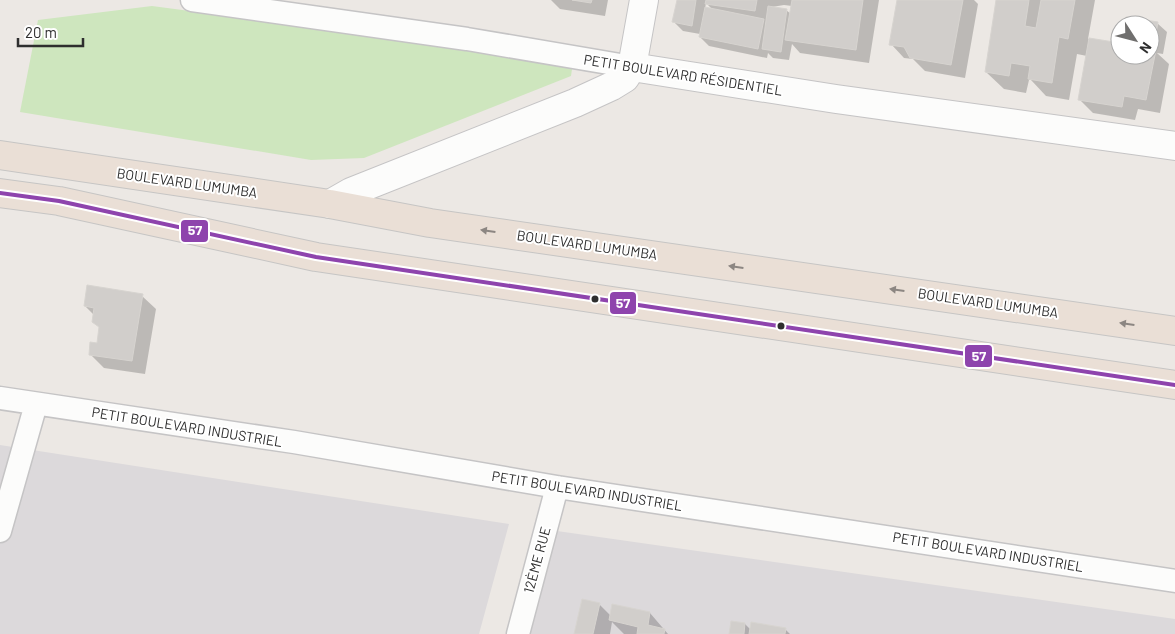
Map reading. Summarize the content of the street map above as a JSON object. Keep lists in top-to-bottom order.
{
  "streets": {
    "highway": ["BOULEVARD LUMUMBA"],
    "street": ["PETIT BOULEVARD RÉSIDENTIEL", "PETIT BOULEVARD INDUSTRIEL", "12ÈME RUE"]
  },
  "crossings": [
    ["PETIT BOULEVARD INDUSTRIEL", "12ÈME RUE"]
  ],
  "lines": ["transit line 57"],
  "scale_bar": "20 m",
  "north": "bottom right"
}
